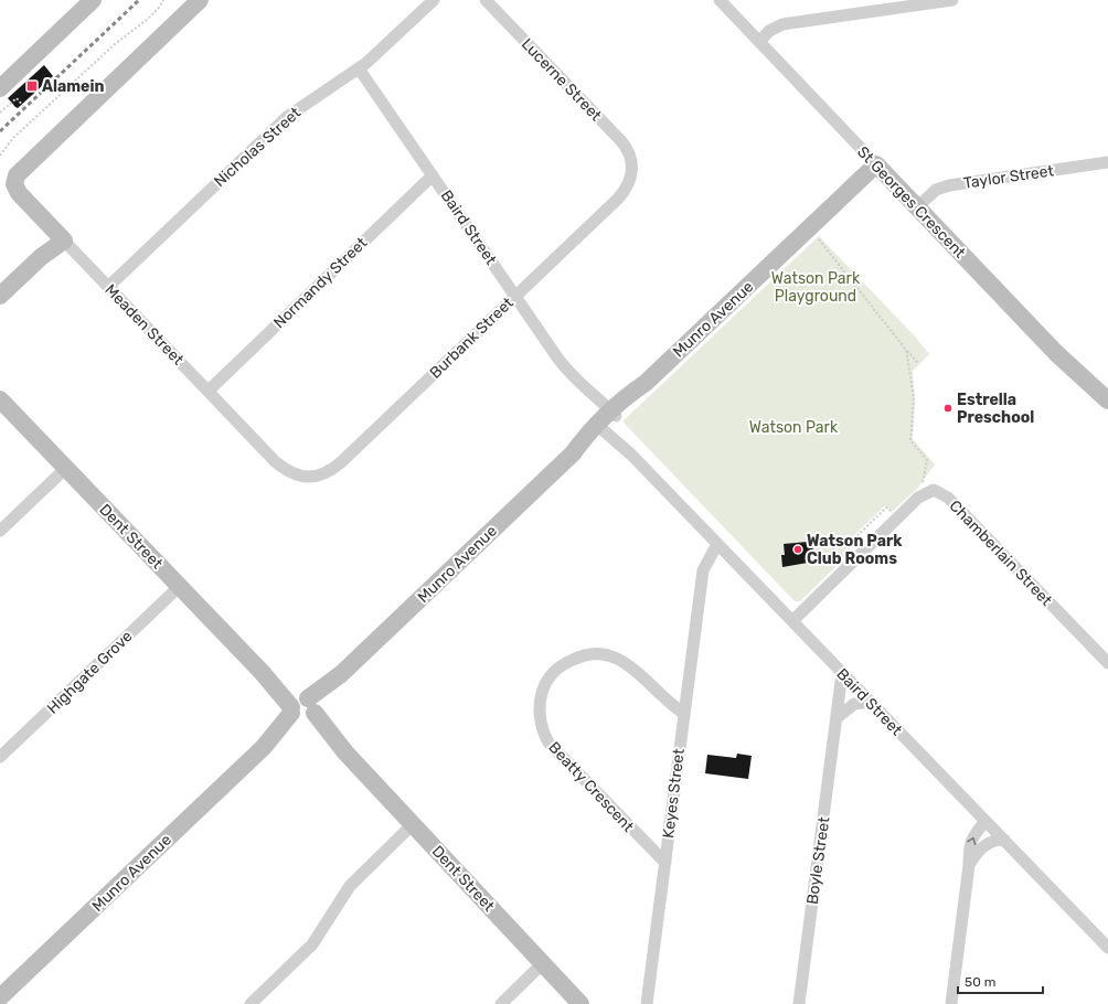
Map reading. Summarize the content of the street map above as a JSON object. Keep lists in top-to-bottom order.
{
  "streets": {
    "street": [
      "Lucerne Street",
      "Nicholas Street",
      "Taylor Street",
      "St Georges Crescent",
      "Baird Street",
      "Normandy Street",
      "Munro Avenue",
      "Meaden Street",
      "Burbank Street",
      "Dent Street",
      "Chamberlain Street",
      "Highgate Grove",
      "Beatty Crescent",
      "Keyes Street",
      "Boyle Street"
    ]
  },
  "crossings": [
    ["Lucerne Street", "Burbank Street"],
    ["Nicholas Street", "Baird Street"],
    ["Nicholas Street", "Meaden Street"],
    ["Taylor Street", "St Georges Crescent"],
    ["St Georges Crescent", "Munro Avenue"],
    ["Baird Street", "Normandy Street"],
    ["Baird Street", "Munro Avenue"],
    ["Baird Street", "Burbank Street"],
    ["Baird Street", "Chamberlain Street"],
    ["Baird Street", "Keyes Street"],
    ["Baird Street", "Boyle Street"],
    ["Normandy Street", "Meaden Street"],
    ["Munro Avenue", "Dent Street"],
    ["Meaden Street", "Burbank Street"],
    ["Dent Street", "Highgate Grove"],
    ["Beatty Crescent", "Keyes Street"]
  ],
  "parks": ["Watson Park Playground", "Watson Park"],
  "places": {
    "transit": ["Alamein"],
    "other": ["Estrella Preschool", "Watson Park Club Rooms"]
  },
  "scale_bar": "50 m"
}
